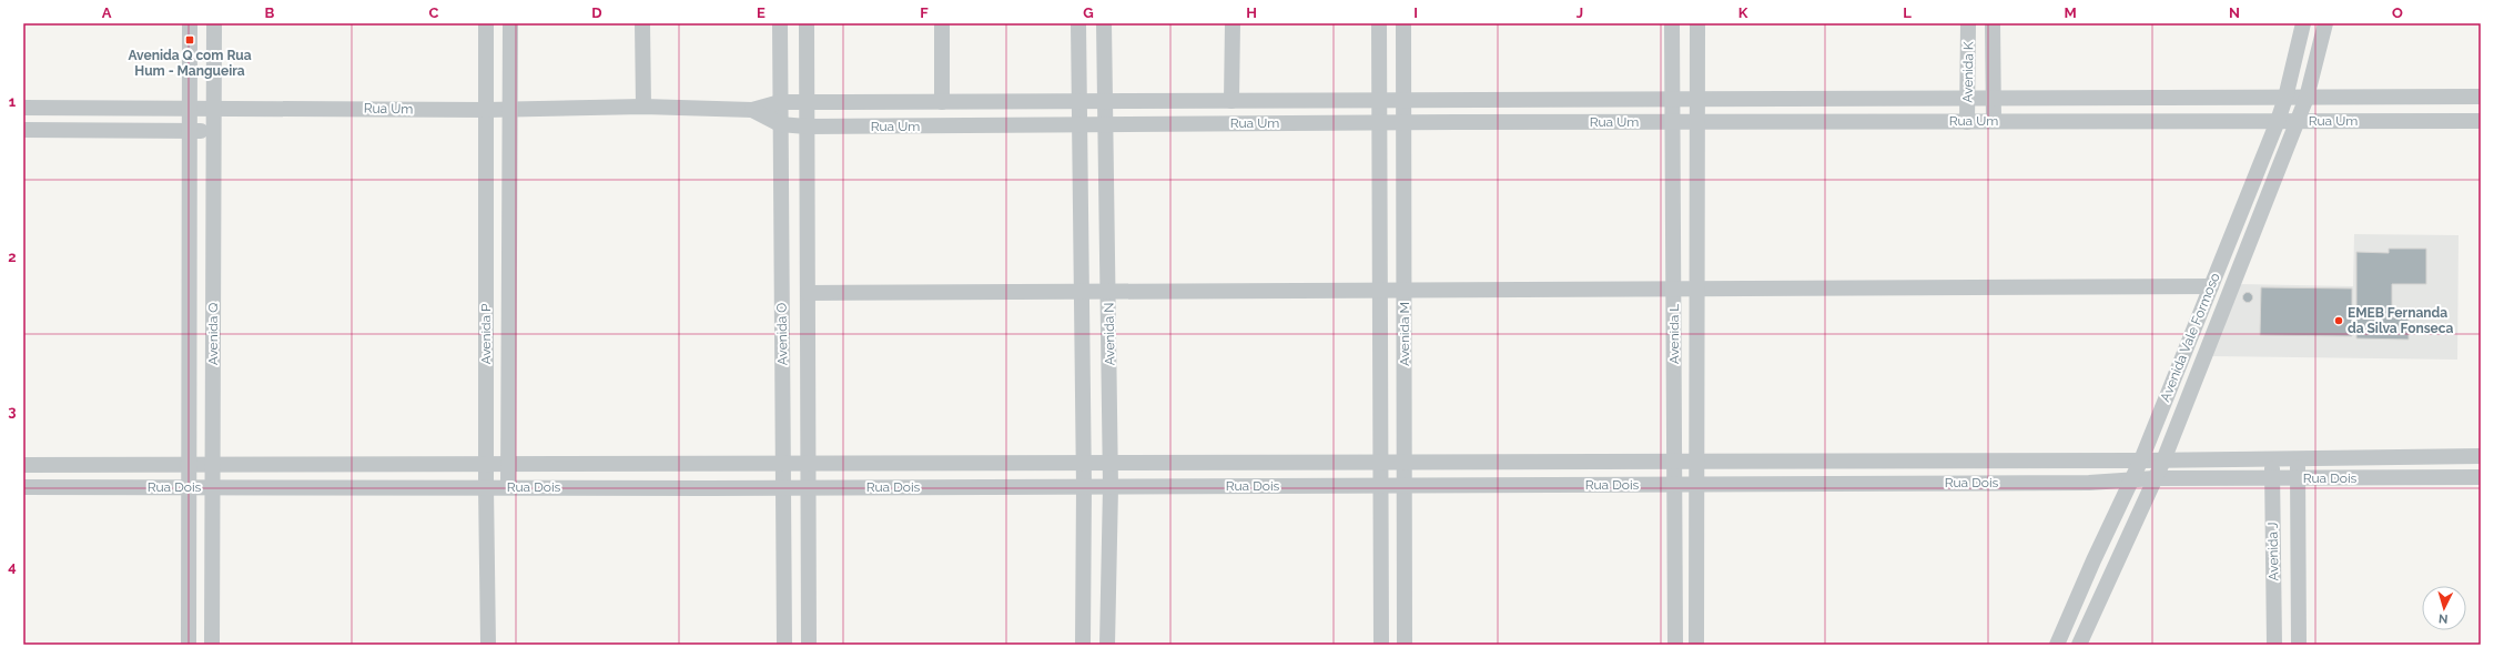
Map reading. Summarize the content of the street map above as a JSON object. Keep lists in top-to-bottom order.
{
  "streets": {
    "street": [
      "Avenida K",
      "Rua Um",
      "Avenida Q",
      "Avenida P",
      "Avenida O",
      "Avenida N",
      "Avenida M",
      "Avenida L",
      "Avenida Vale Formoso",
      "Rua Dois",
      "Avenida J"
    ]
  },
  "crossings": [
    ["Avenida K", "Rua Um"],
    ["Rua Um", "Avenida Q"],
    ["Rua Um", "Avenida P"],
    ["Rua Um", "Avenida O"],
    ["Rua Um", "Avenida N"],
    ["Rua Um", "Avenida M"],
    ["Rua Um", "Avenida L"],
    ["Rua Um", "Avenida Vale Formoso"],
    ["Avenida Q", "Rua Dois"],
    ["Avenida P", "Rua Dois"],
    ["Avenida O", "Rua Dois"],
    ["Avenida N", "Rua Dois"],
    ["Avenida M", "Rua Dois"],
    ["Avenida L", "Rua Dois"],
    ["Avenida Vale Formoso", "Rua Dois"],
    ["Rua Dois", "Avenida J"]
  ],
  "places": {
    "transit": ["Avenida Q com Rua Hum - Mangueira"],
    "other": ["EMEB Fernanda da Silva Fonseca"]
  },
  "north": "bottom",
  "grid": {
    "columns": [
      "A",
      "B",
      "C",
      "D",
      "E",
      "F",
      "G",
      "H",
      "I",
      "J",
      "K",
      "L",
      "M",
      "N",
      "O"
    ],
    "rows": [
      "1",
      "2",
      "3",
      "4"
    ]
  }
}
